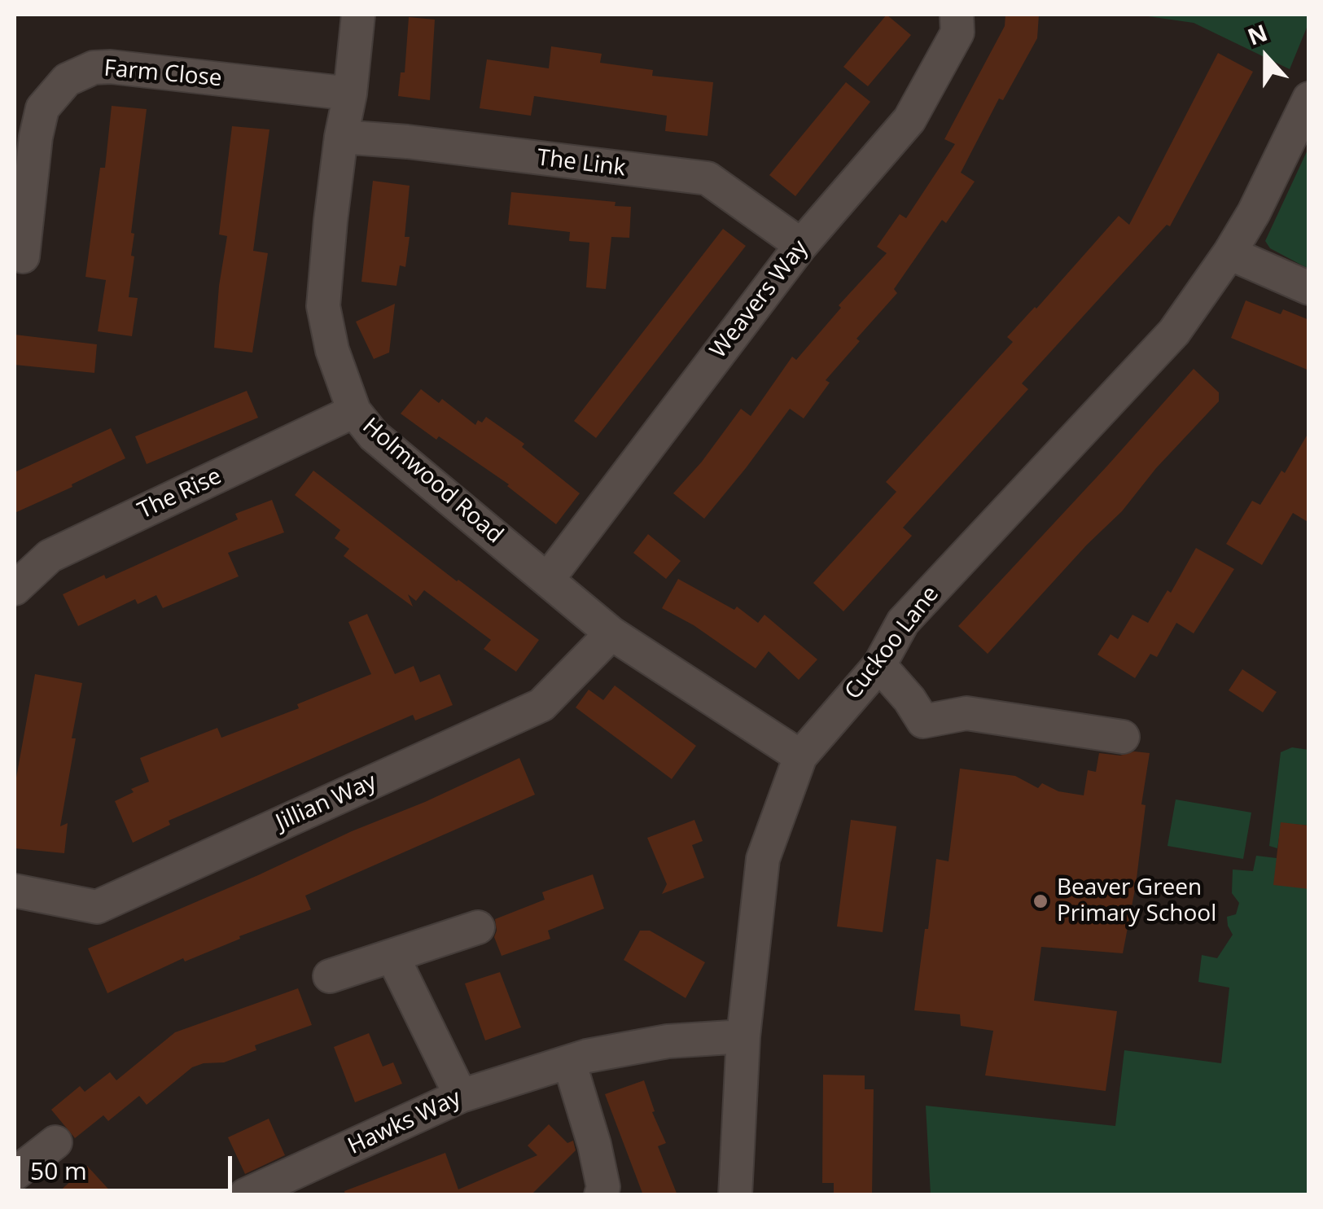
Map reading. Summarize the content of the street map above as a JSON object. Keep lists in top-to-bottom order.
{
  "streets": {
    "street": [
      "Farm Close",
      "The Link",
      "Weavers Way",
      "Holmwood Road",
      "The Rise",
      "Cuckoo Lane",
      "Jillian Way",
      "Hawks Way"
    ]
  },
  "crossings": [
    ["Farm Close", "Holmwood Road"],
    ["The Link", "Weavers Way"],
    ["The Link", "Holmwood Road"],
    ["Weavers Way", "Holmwood Road"],
    ["Holmwood Road", "The Rise"],
    ["Holmwood Road", "Cuckoo Lane"],
    ["Holmwood Road", "Jillian Way"],
    ["Cuckoo Lane", "Hawks Way"]
  ],
  "places": ["Beaver Green Primary School"],
  "scale_bar": "50 m",
  "north": "top"
}
